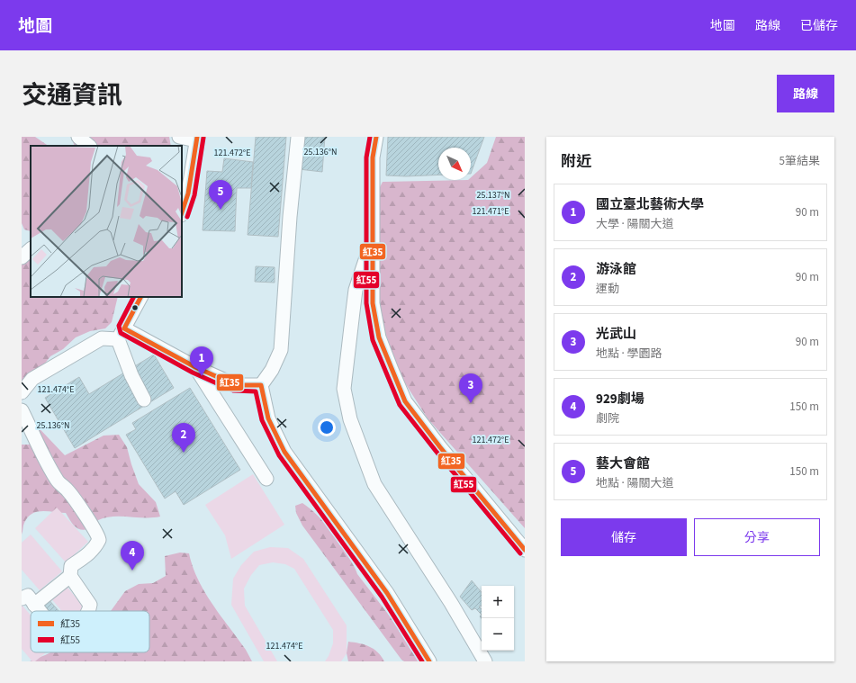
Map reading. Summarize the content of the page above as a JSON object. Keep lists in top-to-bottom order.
{
  "lines": ["transit line 紅35", "transit line 紅55"],
  "legend": ["紅35", "紅55"],
  "north": "bottom right",
  "page": {
    "header": "地圖",
    "nav": ["地圖", "路線", "已儲存"],
    "title": "交通資訊",
    "buttons": [
      "路線",
      ["儲存", "分享"]
    ],
    "heading": ["附近", "5筆結果"],
    "pins": [
      "5",
      "1",
      "3",
      "2",
      "4"
    ],
    "list": [
      {
        "mark": "1",
        "name": "國立臺北藝術大學",
        "note": "大學 · 陽關大道",
        "value": "90 m"
      },
      {
        "mark": "2",
        "name": "游泳館",
        "note": "運動",
        "value": "90 m"
      },
      {
        "mark": "3",
        "name": "光武山",
        "note": "地點 · 學園路",
        "value": "90 m"
      },
      {
        "mark": "4",
        "name": "929劇場",
        "note": "劇院",
        "value": "150 m"
      },
      {
        "mark": "5",
        "name": "藝大會館",
        "note": "地點 · 陽關大道",
        "value": "150 m"
      }
    ],
    "map_buttons": ["+", "−"]
  },
  "coordinates": [
    "25.136°N",
    "121.472°E",
    "25.137°N",
    "121.471°E",
    "121.474°E"
  ]
}
